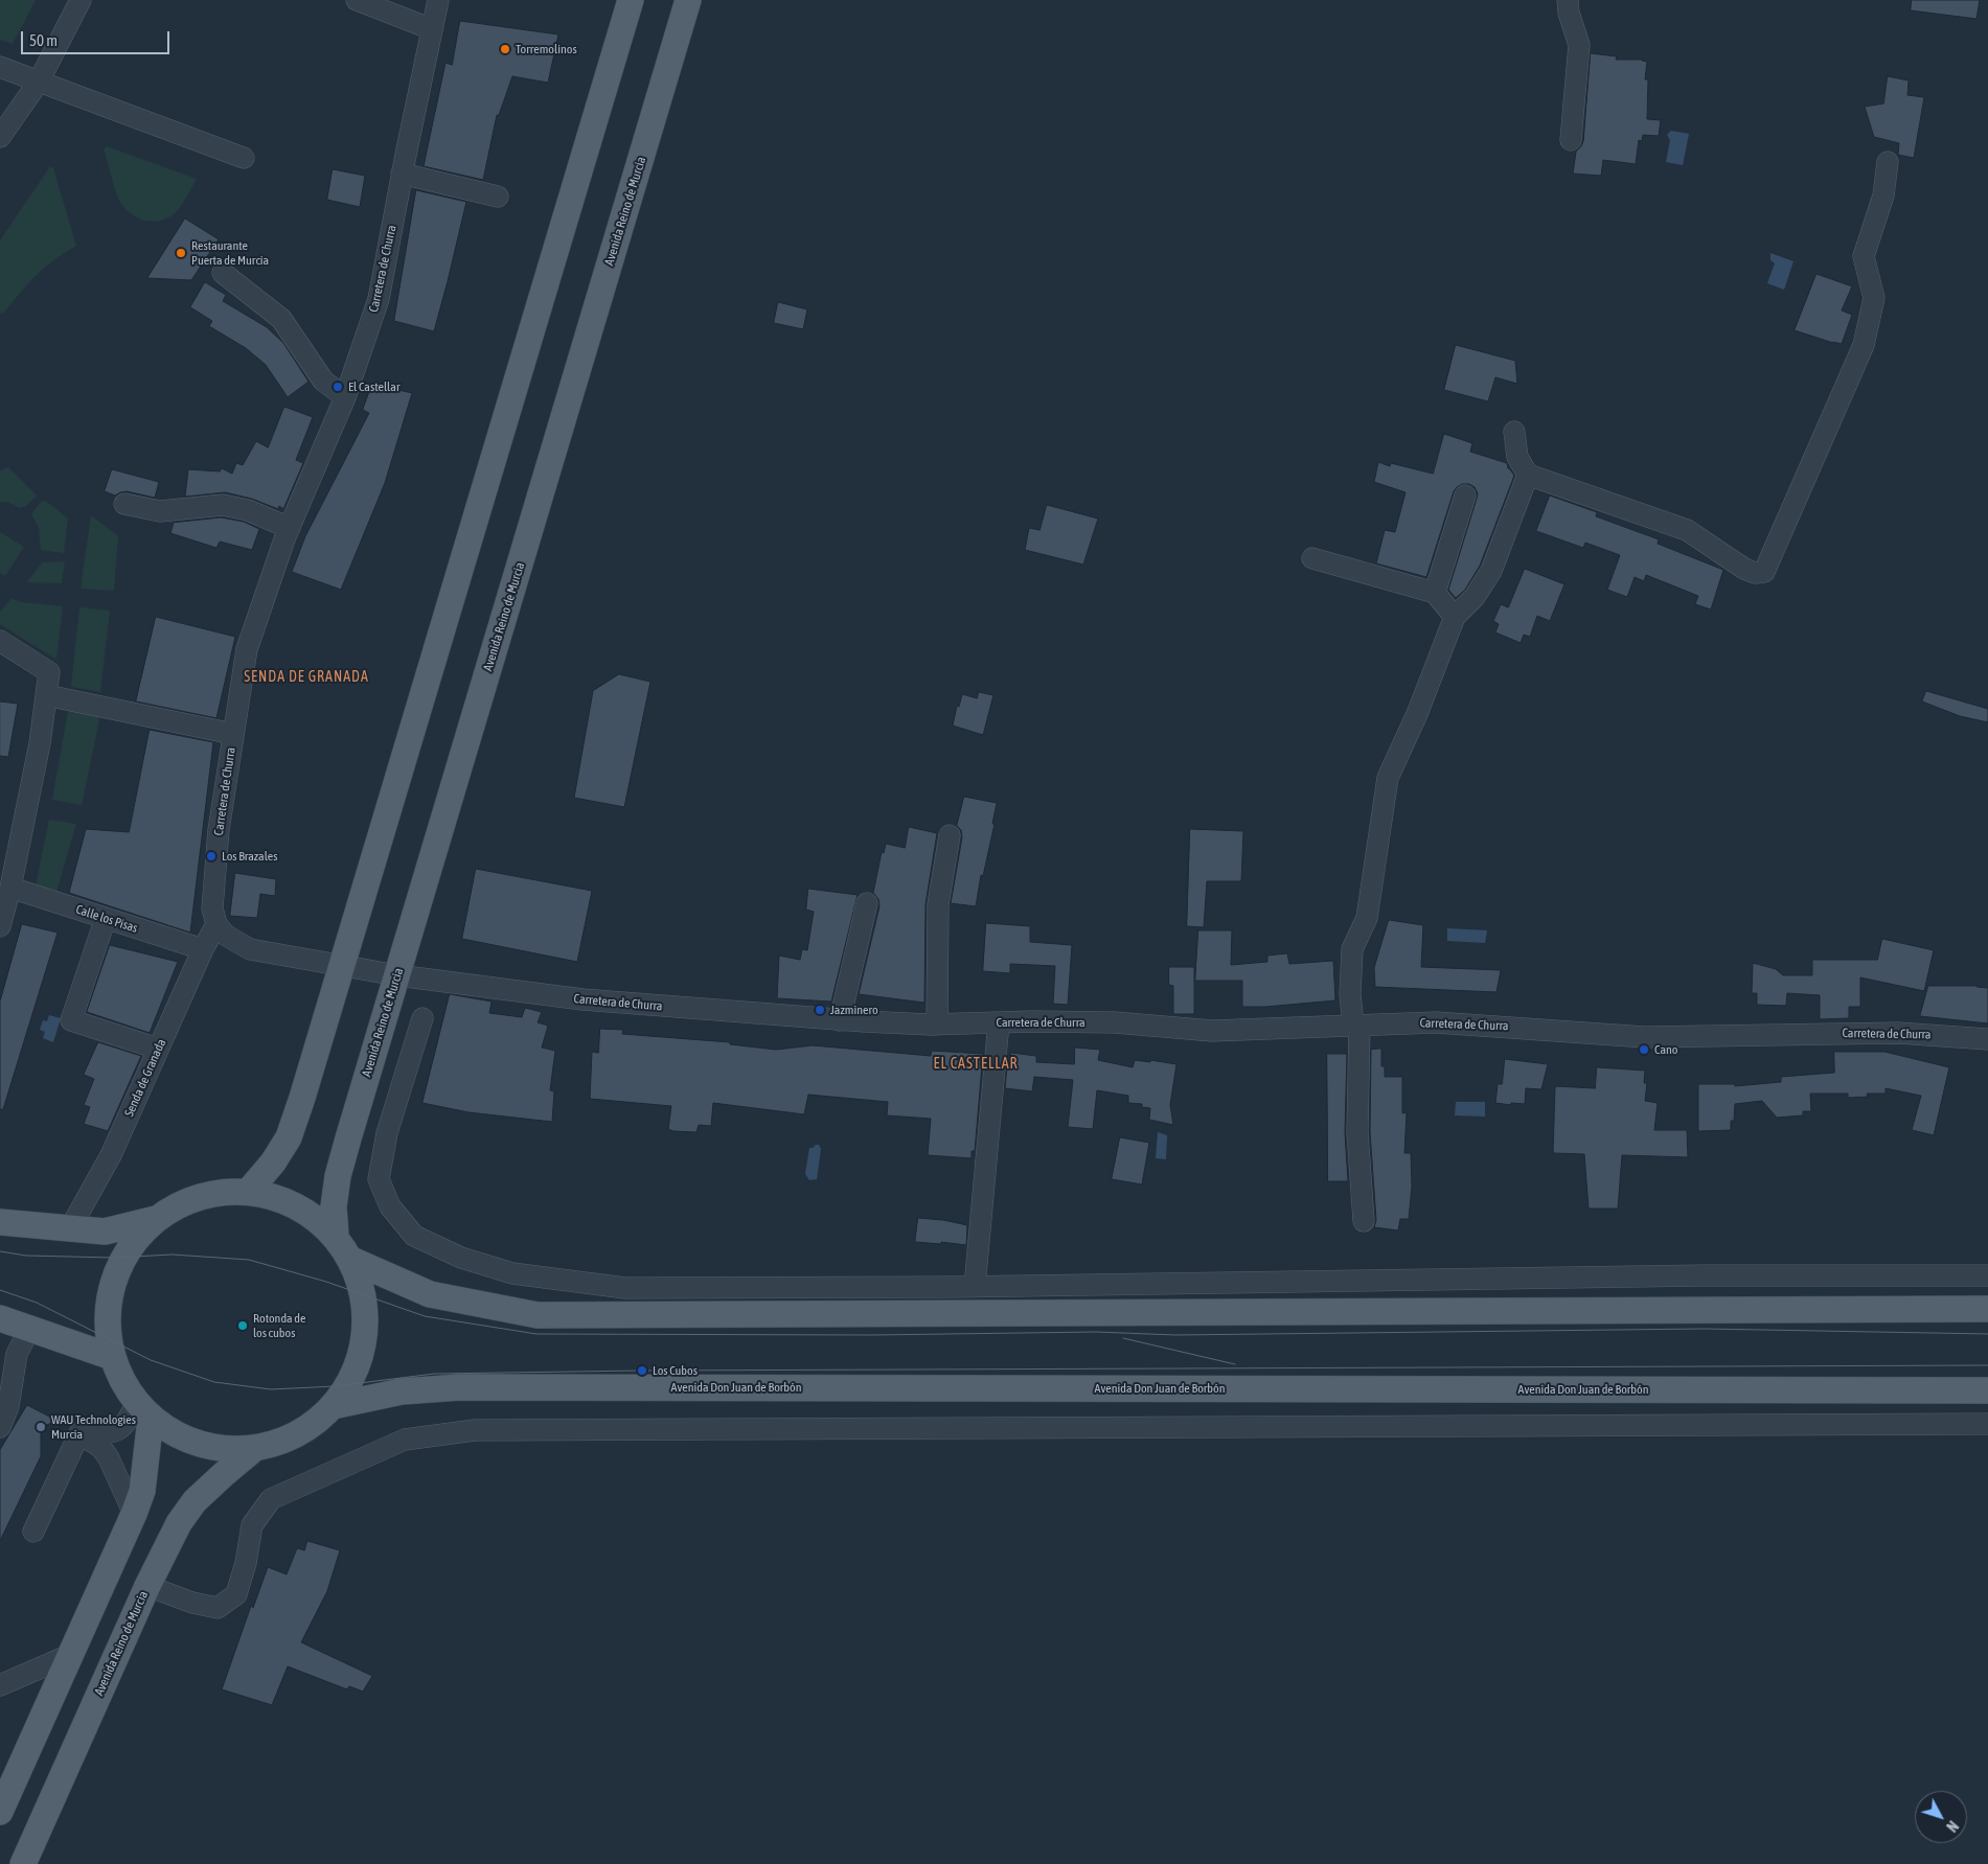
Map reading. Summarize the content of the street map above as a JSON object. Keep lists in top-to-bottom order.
{
  "streets": {
    "main road": ["Avenida Reino de Murcia", "Avenida Don Juan de Borbón"],
    "street": ["Carretera de Churra", "Calle los Pisas", "Senda de Granada"]
  },
  "crossings": [
    ["Avenida Reino de Murcia", "Carretera de Churra"],
    ["Carretera de Churra", "Senda de Granada"],
    ["Calle los Pisas", "Senda de Granada"]
  ],
  "districts": ["SENDA DE GRANADA", "EL CASTELLAR"],
  "places": [
    "Torremolinos",
    "Restaurante Puerta de Murcia",
    "El Castellar",
    "Los Brazales",
    "Jazminero",
    "Cano",
    "Rotonda de los cubos",
    "Los Cubos",
    "WAU Technologies Murcia"
  ],
  "scale_bar": "50 m",
  "north": "bottom right"
}
